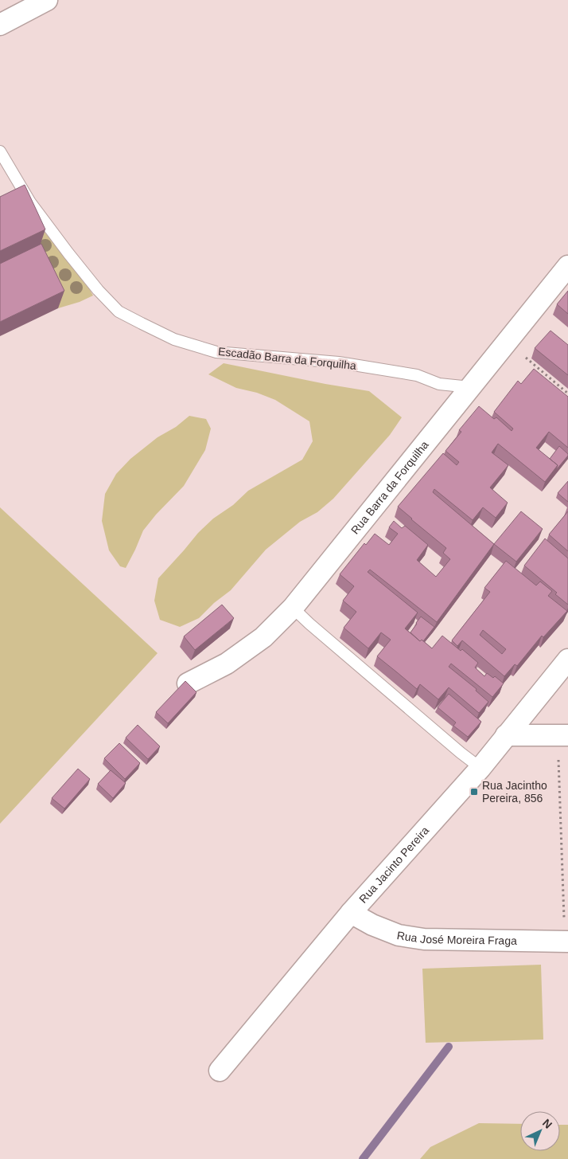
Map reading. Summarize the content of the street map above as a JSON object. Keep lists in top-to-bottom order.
{
  "streets": {
    "street": ["Rua Barra da Forquilha", "Rua Jacinto Pereira", "Rua José Moreira Fraga"],
    "lane": ["Escadão Barra da Forquilha"]
  },
  "crossings": [
    ["Escadão Barra da Forquilha", "Rua Barra da Forquilha"],
    ["Rua Jacinto Pereira", "Rua José Moreira Fraga"]
  ],
  "places": {
    "transit": ["Rua Jacintho Pereira, 856"]
  },
  "north": "top right"
}
